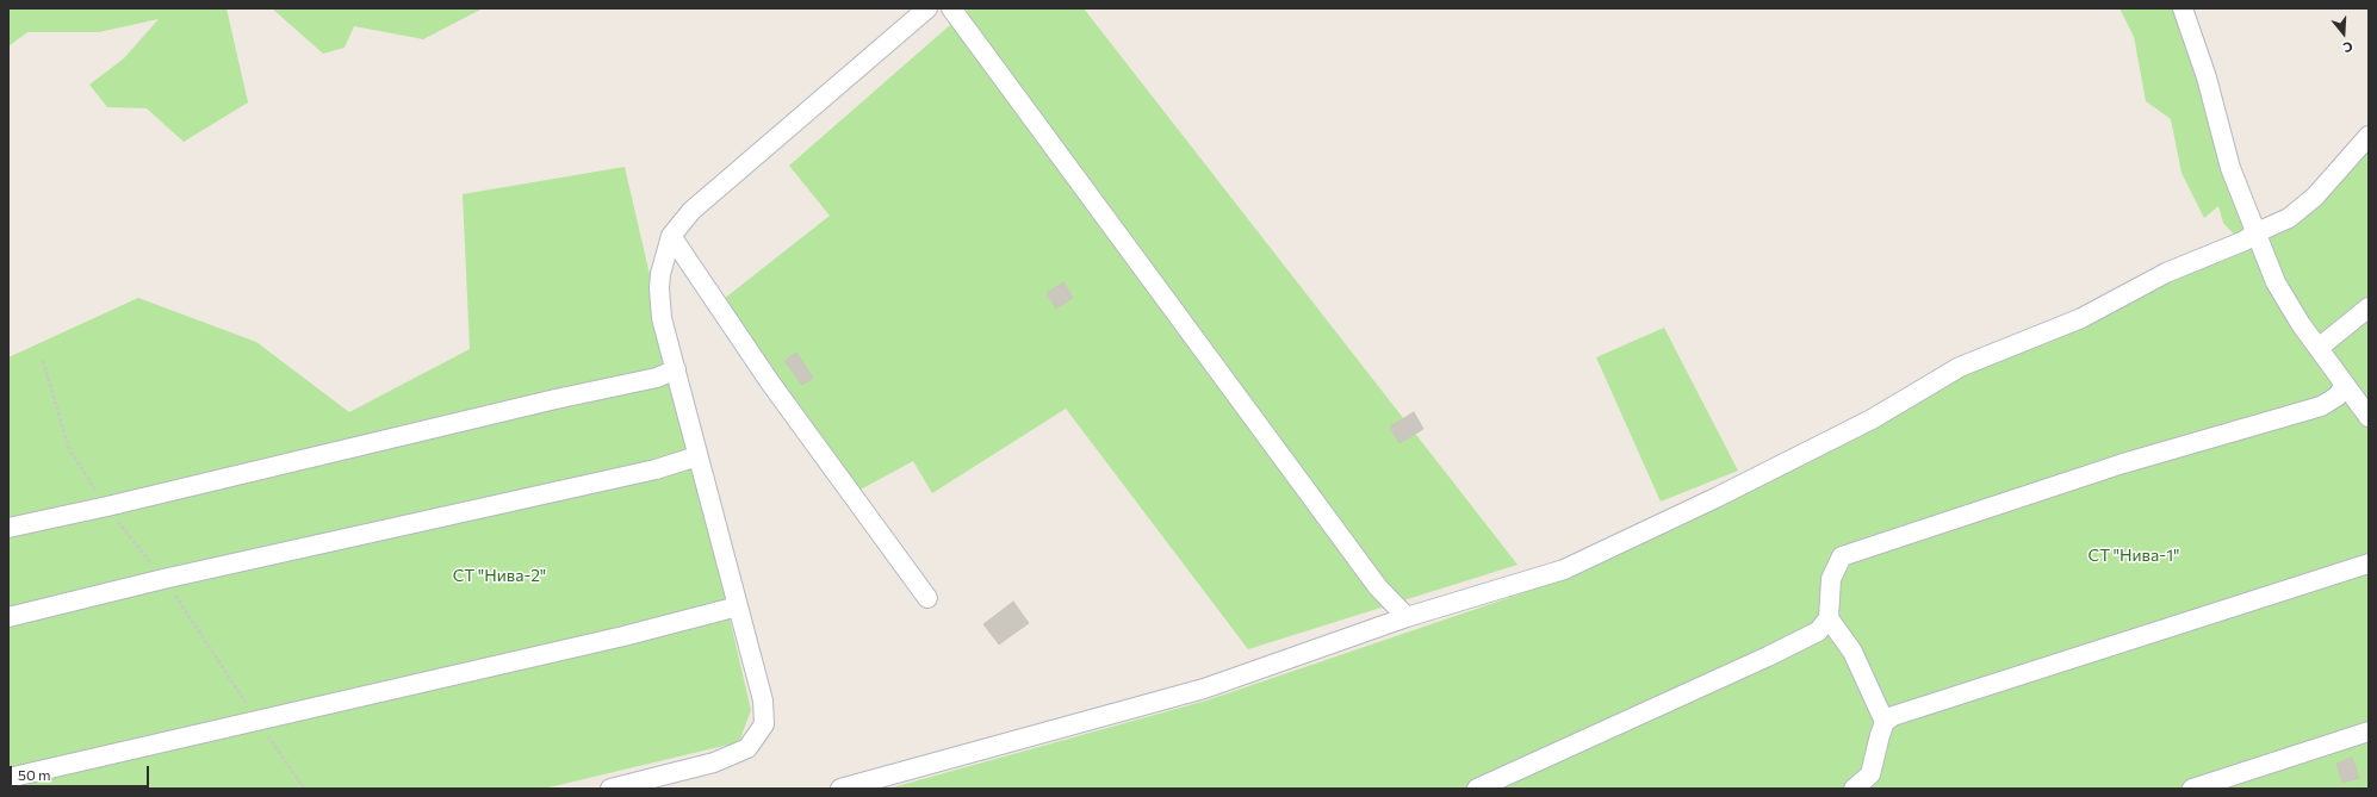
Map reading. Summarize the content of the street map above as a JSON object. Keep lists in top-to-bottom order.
{
  "parks": ["СТ \"Нива-1\"", "СТ \"Нива-2\""],
  "scale_bar": "50 m",
  "north": "bottom"
}
